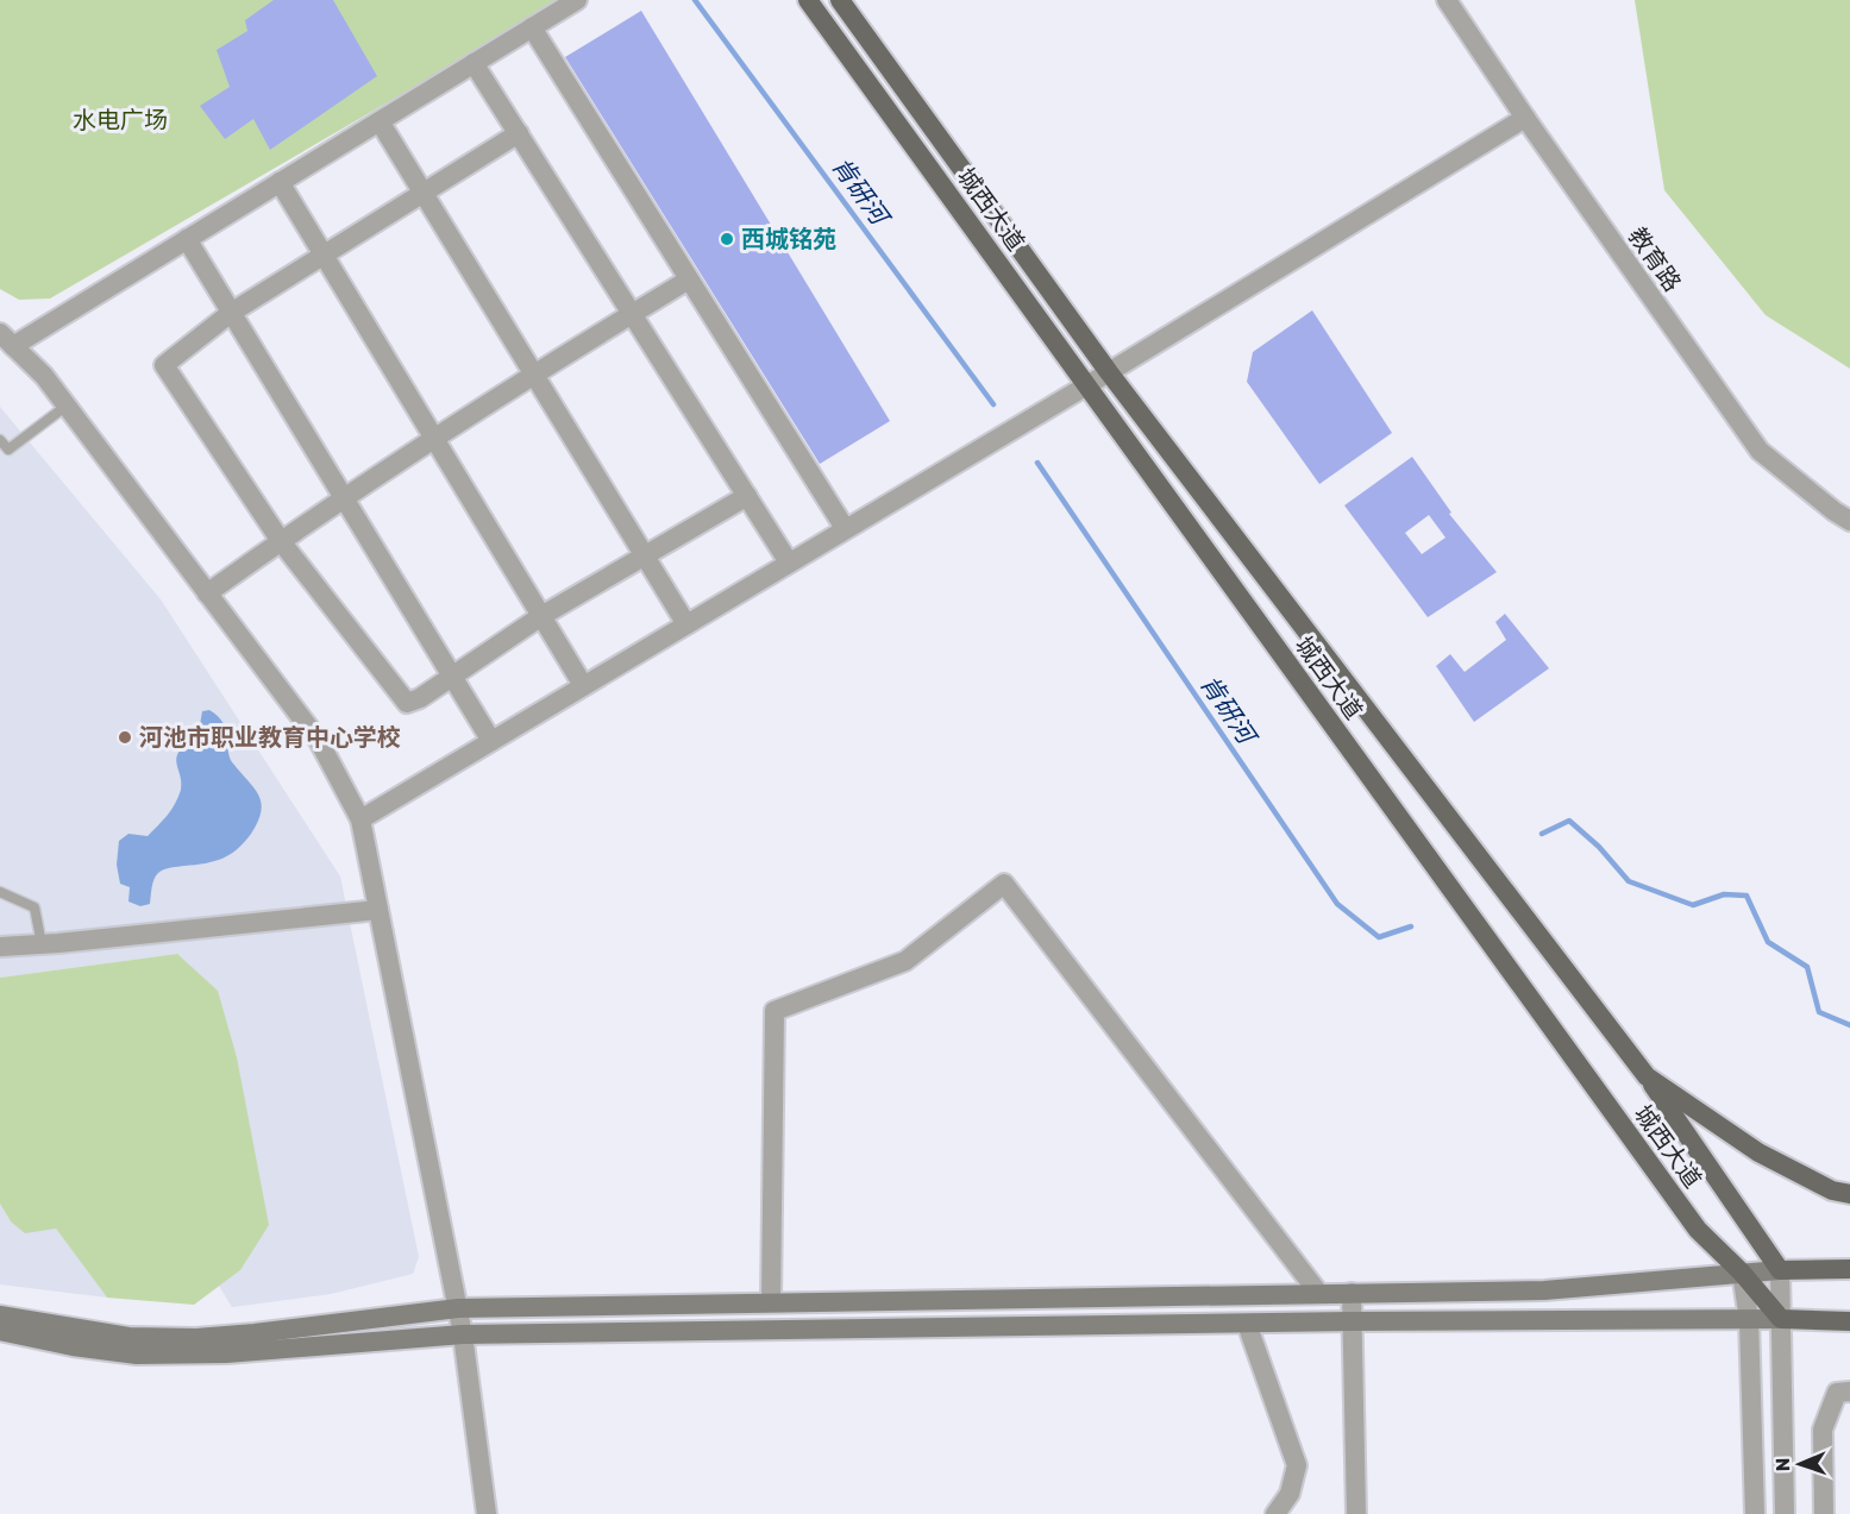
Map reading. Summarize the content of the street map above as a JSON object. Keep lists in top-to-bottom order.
{
  "streets": {
    "main road": ["城西大道"],
    "street": ["教育路"]
  },
  "water": ["肯研河"],
  "parks": ["水电广场"],
  "places": ["西城铭苑", "河池市职业教育中心学校"],
  "north": "left"
}
